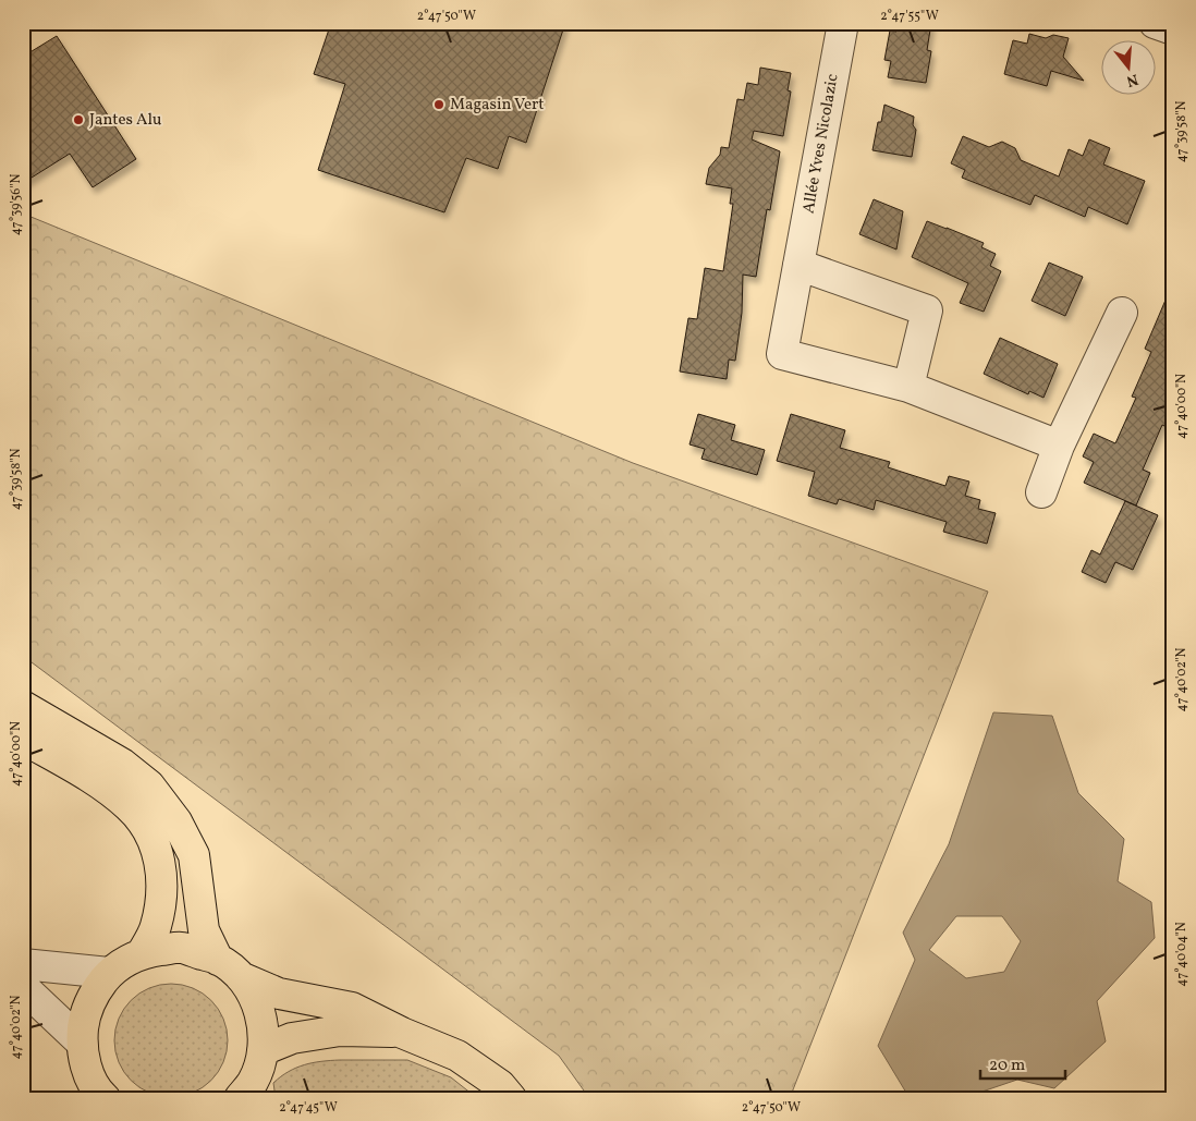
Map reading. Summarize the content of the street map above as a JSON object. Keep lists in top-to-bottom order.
{
  "streets": {
    "street": ["Allée Yves Nicolazic"]
  },
  "places": ["Magasin Vert", "Jantes Alu"],
  "scale_bar": "20 m",
  "north": "bottom",
  "coordinates": [
    "2°47'50\"W",
    "2°47'55\"W",
    "47°39'58\"N",
    "47°39'56\"N",
    "47°40'00\"N",
    "47°40'02\"N",
    "47°40'04\"N",
    "2°47'45\"W"
  ]
}
